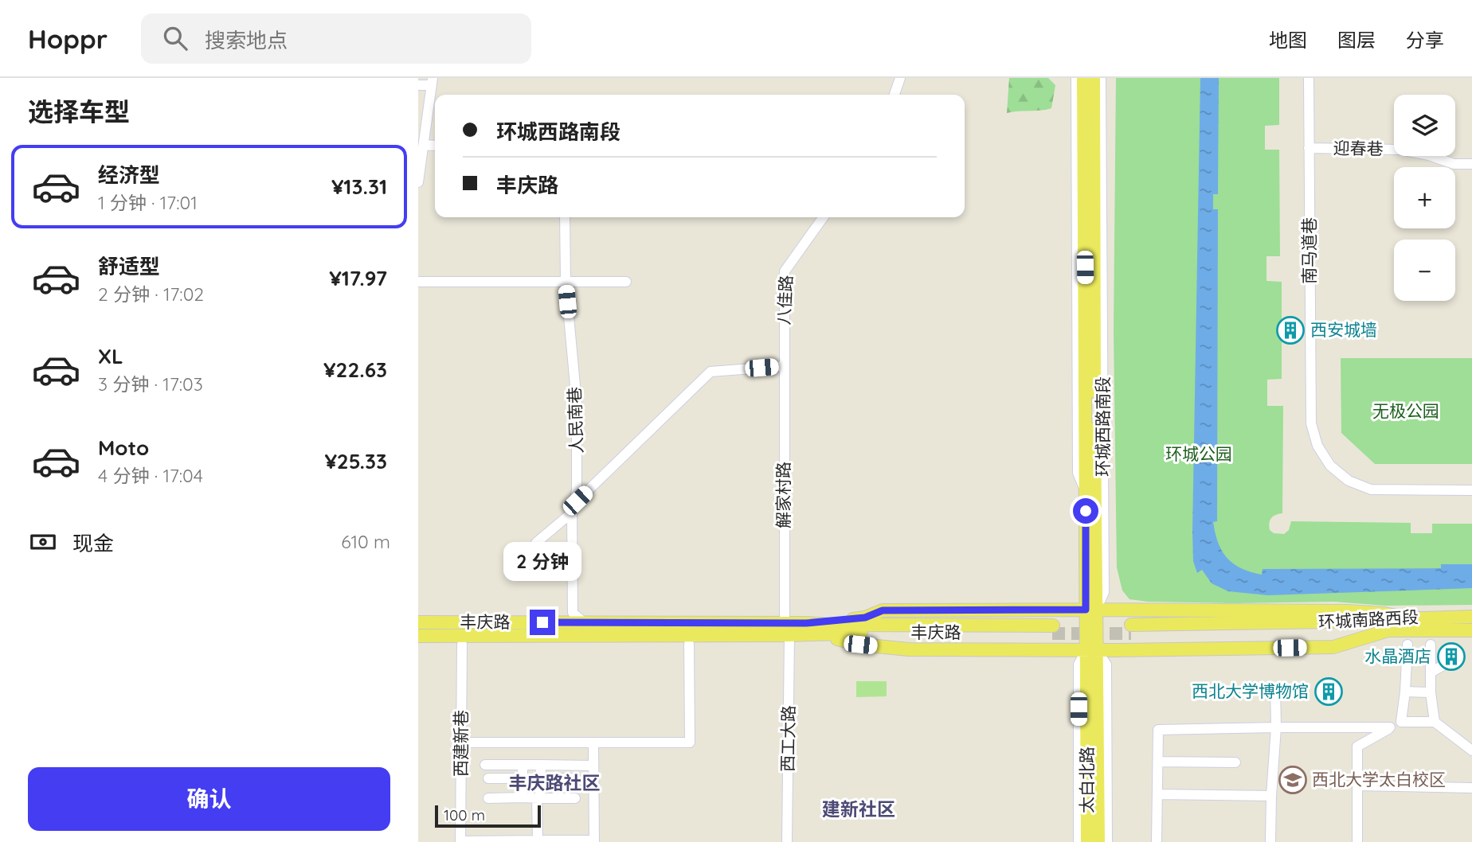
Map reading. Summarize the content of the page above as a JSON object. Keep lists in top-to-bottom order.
{
  "streets": {
    "main road": [
      "环城西路南段",
      "环城南路西段",
      "丰庆路",
      "太白北路"
    ],
    "street": [
      "迎春巷",
      "南马道巷",
      "八佳路",
      "人民南巷",
      "解家村路",
      "西工大路",
      "西建新巷"
    ]
  },
  "crossings": [
    ["迎春巷", "南马道巷"],
    ["八佳路", "解家村路"],
    ["人民南巷", "丰庆路"],
    ["环城西路南段", "太白北路"],
    ["解家村路", "丰庆路"],
    ["解家村路", "西工大路"],
    ["丰庆路", "西工大路"]
  ],
  "districts": ["丰庆路社区", "建新社区"],
  "parks": ["无极公园", "环城公园"],
  "places": {
    "building": ["西安城墙", "水晶酒店", "西北大学博物馆"],
    "school or university": ["西北大学太白校区"]
  },
  "scale_bar": "100 m",
  "page": {
    "header": "Hoppr",
    "search": "搜索地点",
    "nav": ["地图", "图层", "分享"],
    "heading": "选择车型",
    "map_buttons": ["+", "−"],
    "banner": ["环城西路南段", "丰庆路"],
    "list": [
      {
        "name": "经济型",
        "note": "1 分钟 · 17:01",
        "value": "¥13.31"
      },
      {
        "name": "舒适型",
        "note": "2 分钟 · 17:02",
        "value": "¥17.97"
      },
      {
        "name": "XL",
        "note": "3 分钟 · 17:03",
        "value": "¥22.63"
      },
      {
        "name": "Moto",
        "note": "4 分钟 · 17:04",
        "value": "¥25.33"
      }
    ],
    "pay": ["现金", "610 m"],
    "bubble": "2 分钟",
    "buttons": "确认",
    "scale": "100 m"
  }
}
